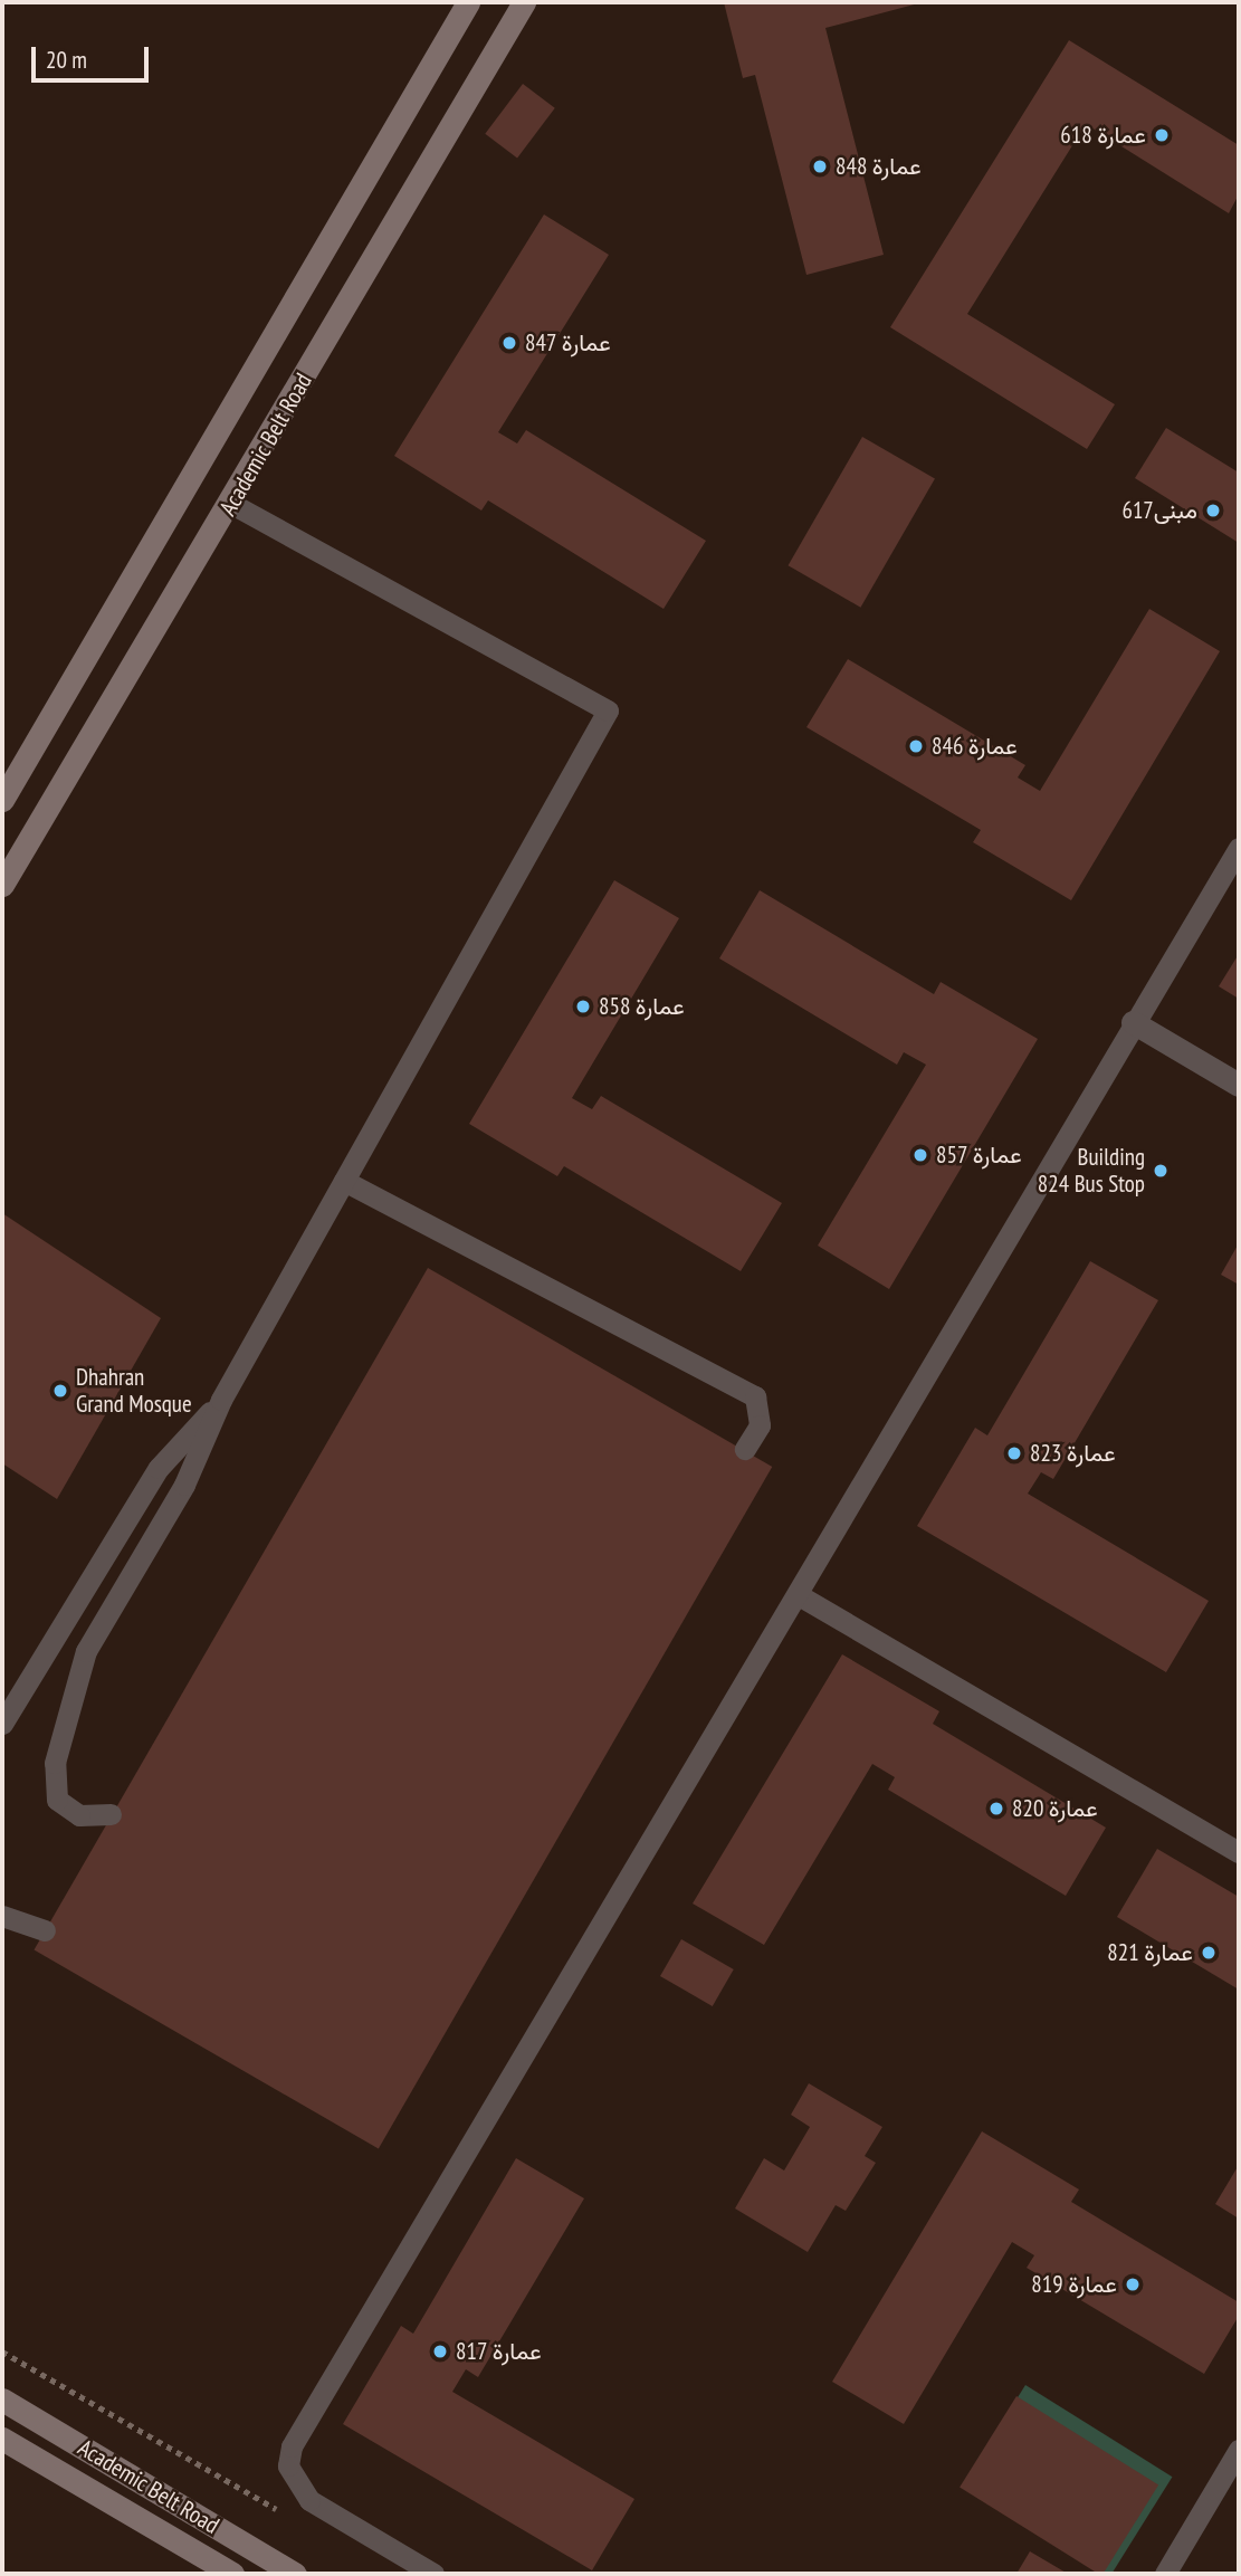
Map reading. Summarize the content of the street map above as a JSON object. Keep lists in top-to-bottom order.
{
  "streets": {
    "street": ["Academic Belt Road"]
  },
  "places": [
    "عمارة 618",
    "عمارة 848",
    "عمارة 847",
    "مبنى617",
    "عمارة 846",
    "عمارة 858",
    "عمارة 857",
    "Building 824 Bus Stop",
    "Dhahran Grand Mosque",
    "عمارة 823",
    "عمارة 820",
    "عمارة 821",
    "عمارة 819",
    "عمارة 817"
  ],
  "scale_bar": "20 m"
}
